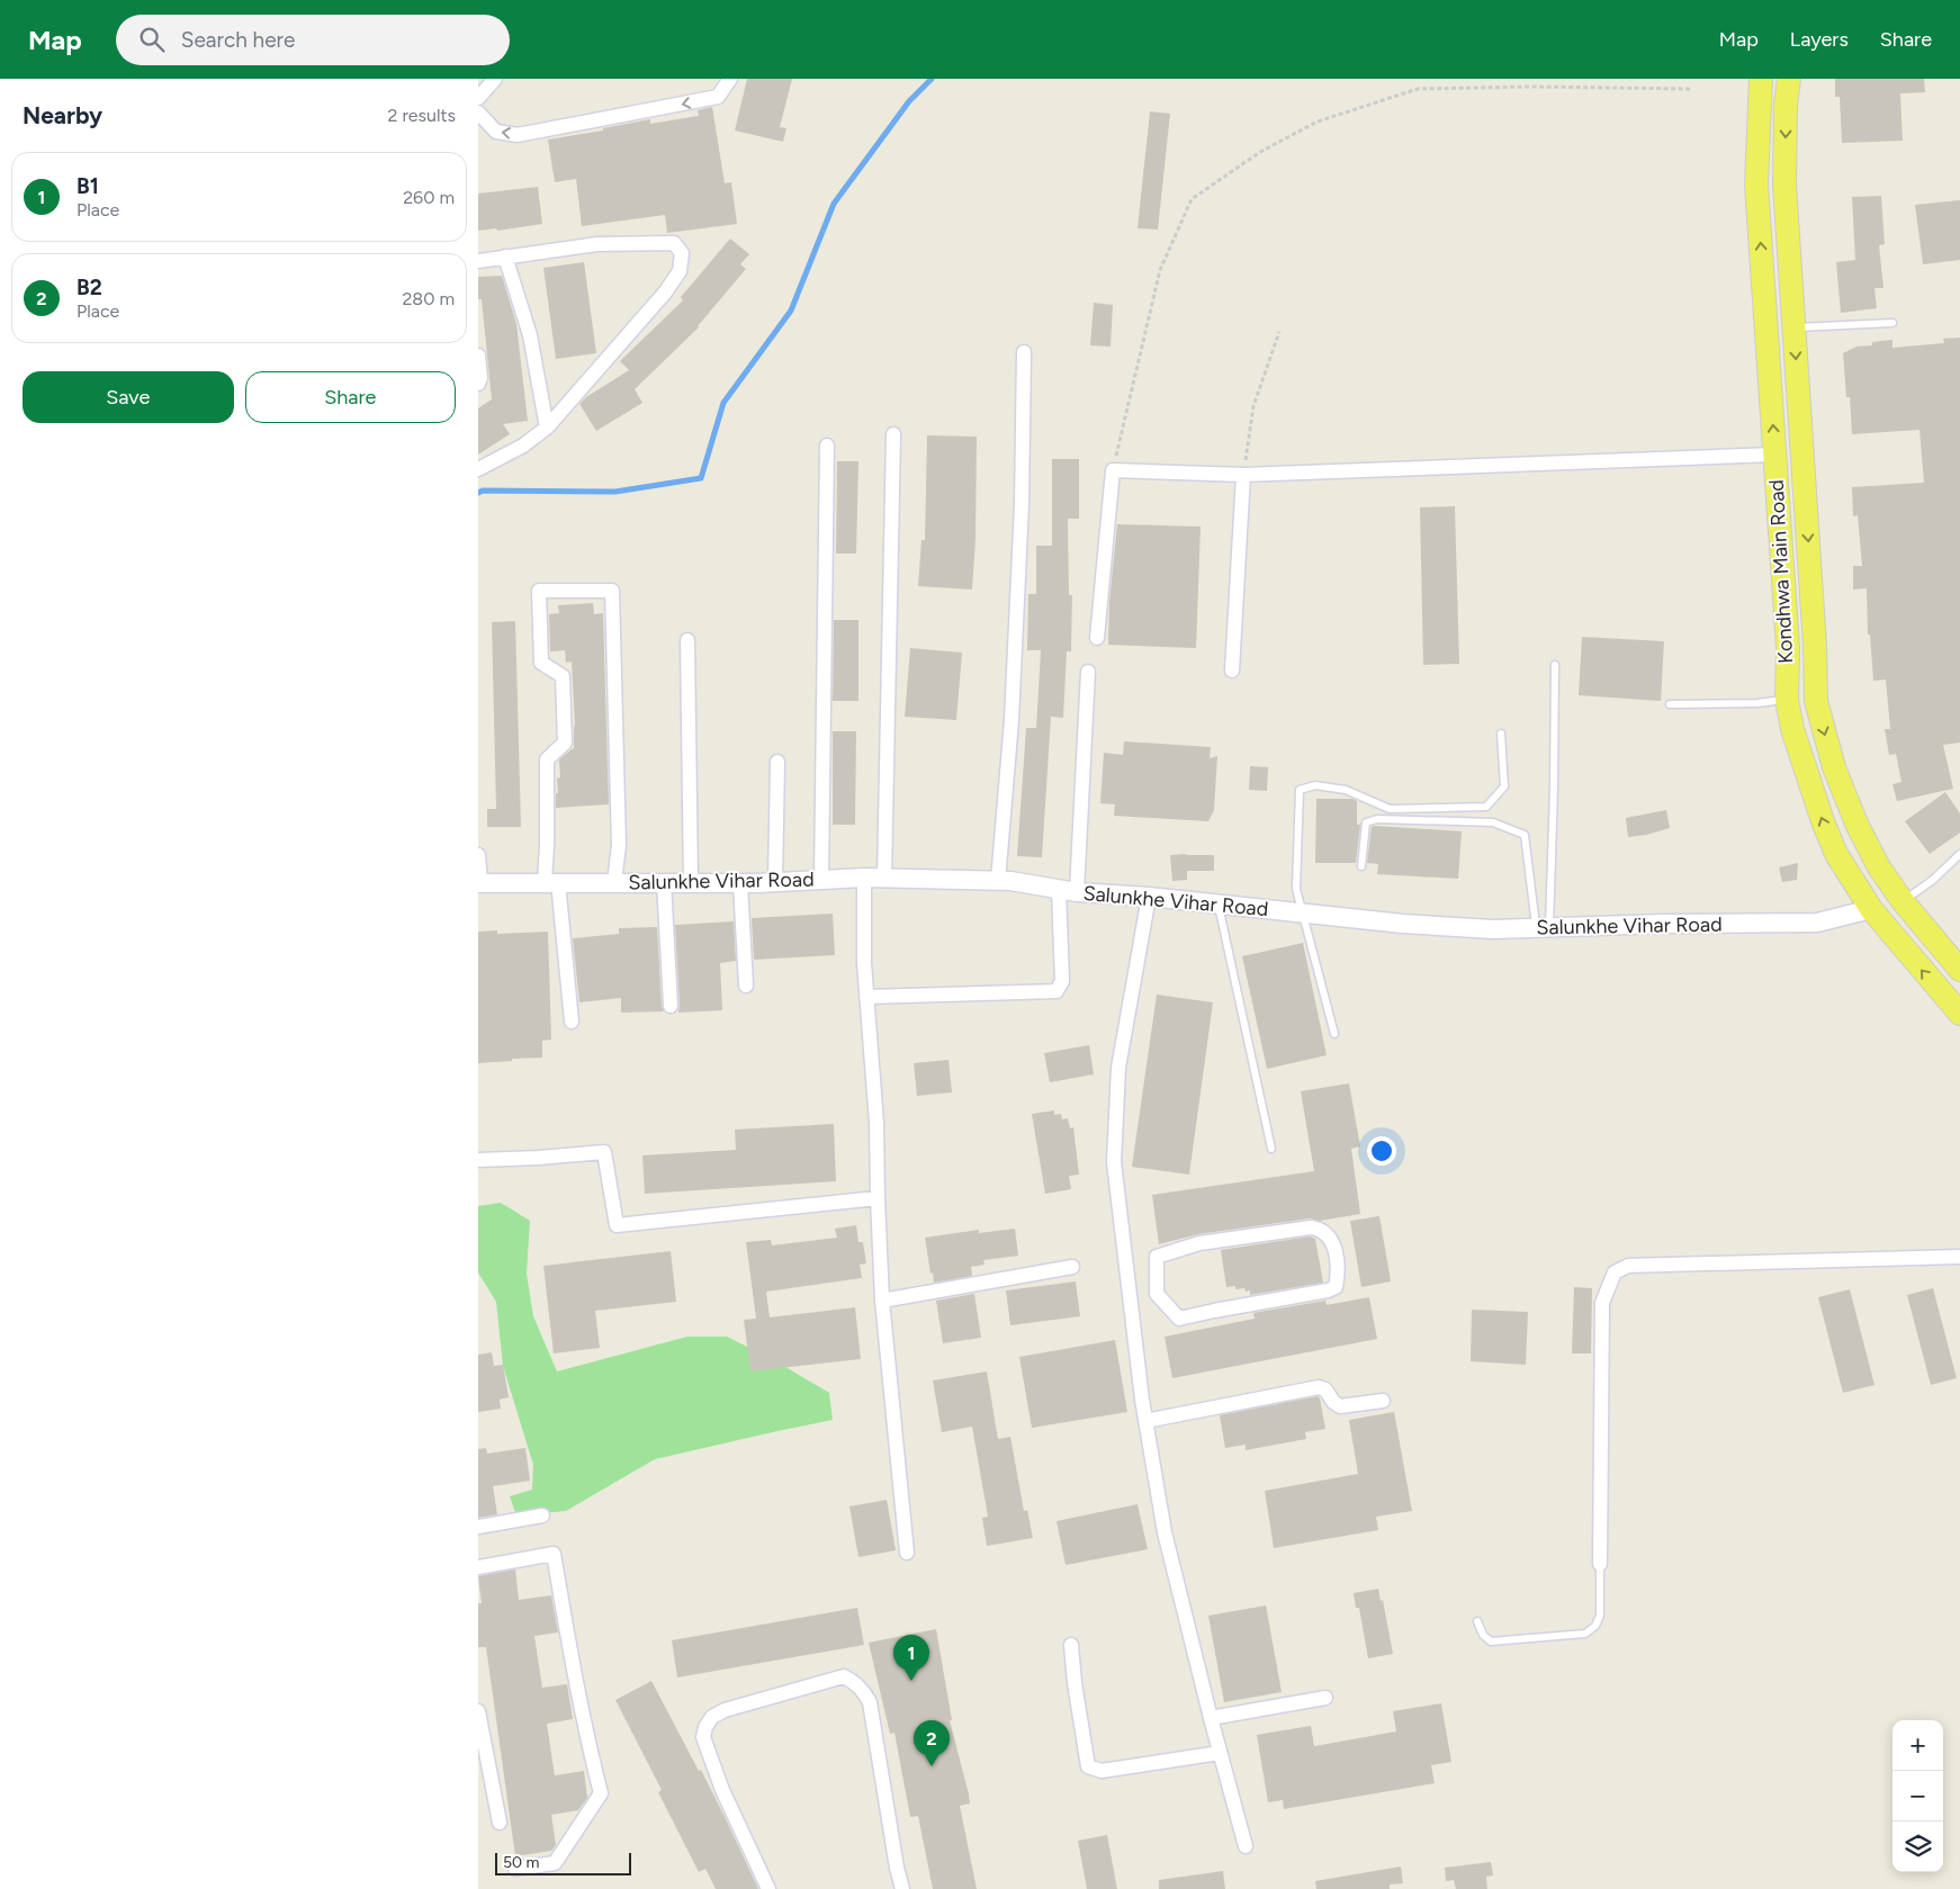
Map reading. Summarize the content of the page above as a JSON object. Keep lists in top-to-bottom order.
{
  "streets": {
    "main road": ["Kondhwa Main Road"],
    "street": ["Salunkhe Vihar Road"]
  },
  "crossings": [
    ["Kondhwa Main Road", "Salunkhe Vihar Road"]
  ],
  "scale_bar": "50 m",
  "page": {
    "header": "Map",
    "search": "Search here",
    "nav": ["Map", "Layers", "Share"],
    "heading": ["Nearby", "2 results"],
    "list": [
      {
        "mark": "1",
        "name": "B1",
        "note": "Place",
        "value": "260 m"
      },
      {
        "mark": "2",
        "name": "B2",
        "note": "Place",
        "value": "280 m"
      }
    ],
    "buttons": ["Save", "Share"],
    "pins": ["1", "2"],
    "map_buttons": ["+", "−"],
    "scale": "50 m"
  }
}
